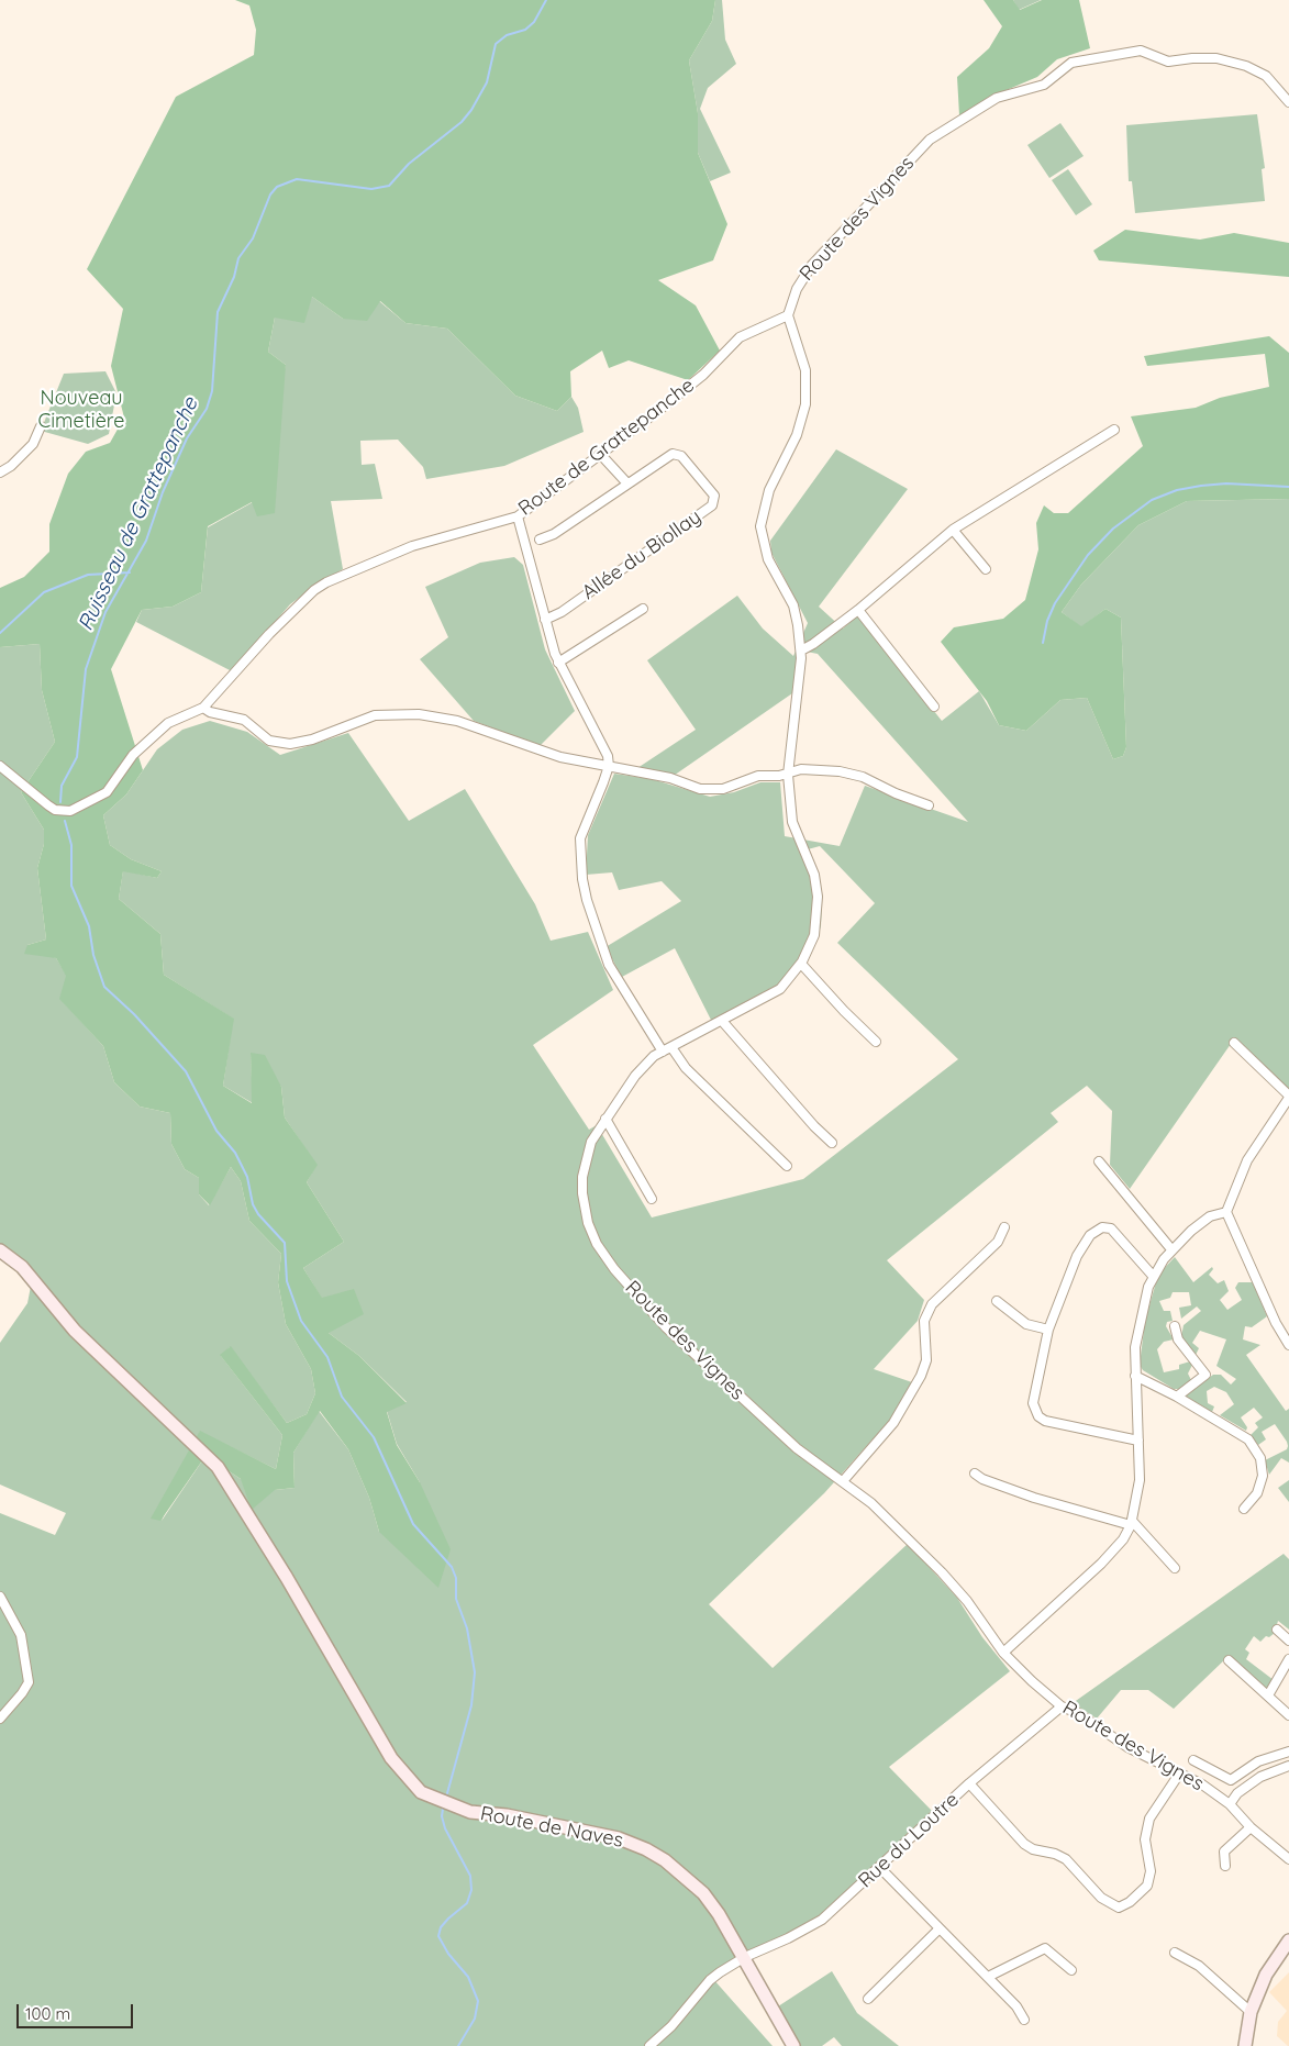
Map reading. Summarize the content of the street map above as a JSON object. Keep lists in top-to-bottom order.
{
  "streets": {
    "main road": ["Route de Naves"],
    "street": [
      "Route des Vignes",
      "Route de Grattepanche",
      "Allée du Biollay",
      "Rue du Loutre"
    ]
  },
  "crossings": [
    ["Route des Vignes", "Route de Grattepanche"],
    ["Route des Vignes", "Rue du Loutre"],
    ["Route de Naves", "Rue du Loutre"]
  ],
  "water": ["Ruisseau de Grattepanche"],
  "parks": ["Nouveau Cimetière"],
  "scale_bar": "100 m"
}
